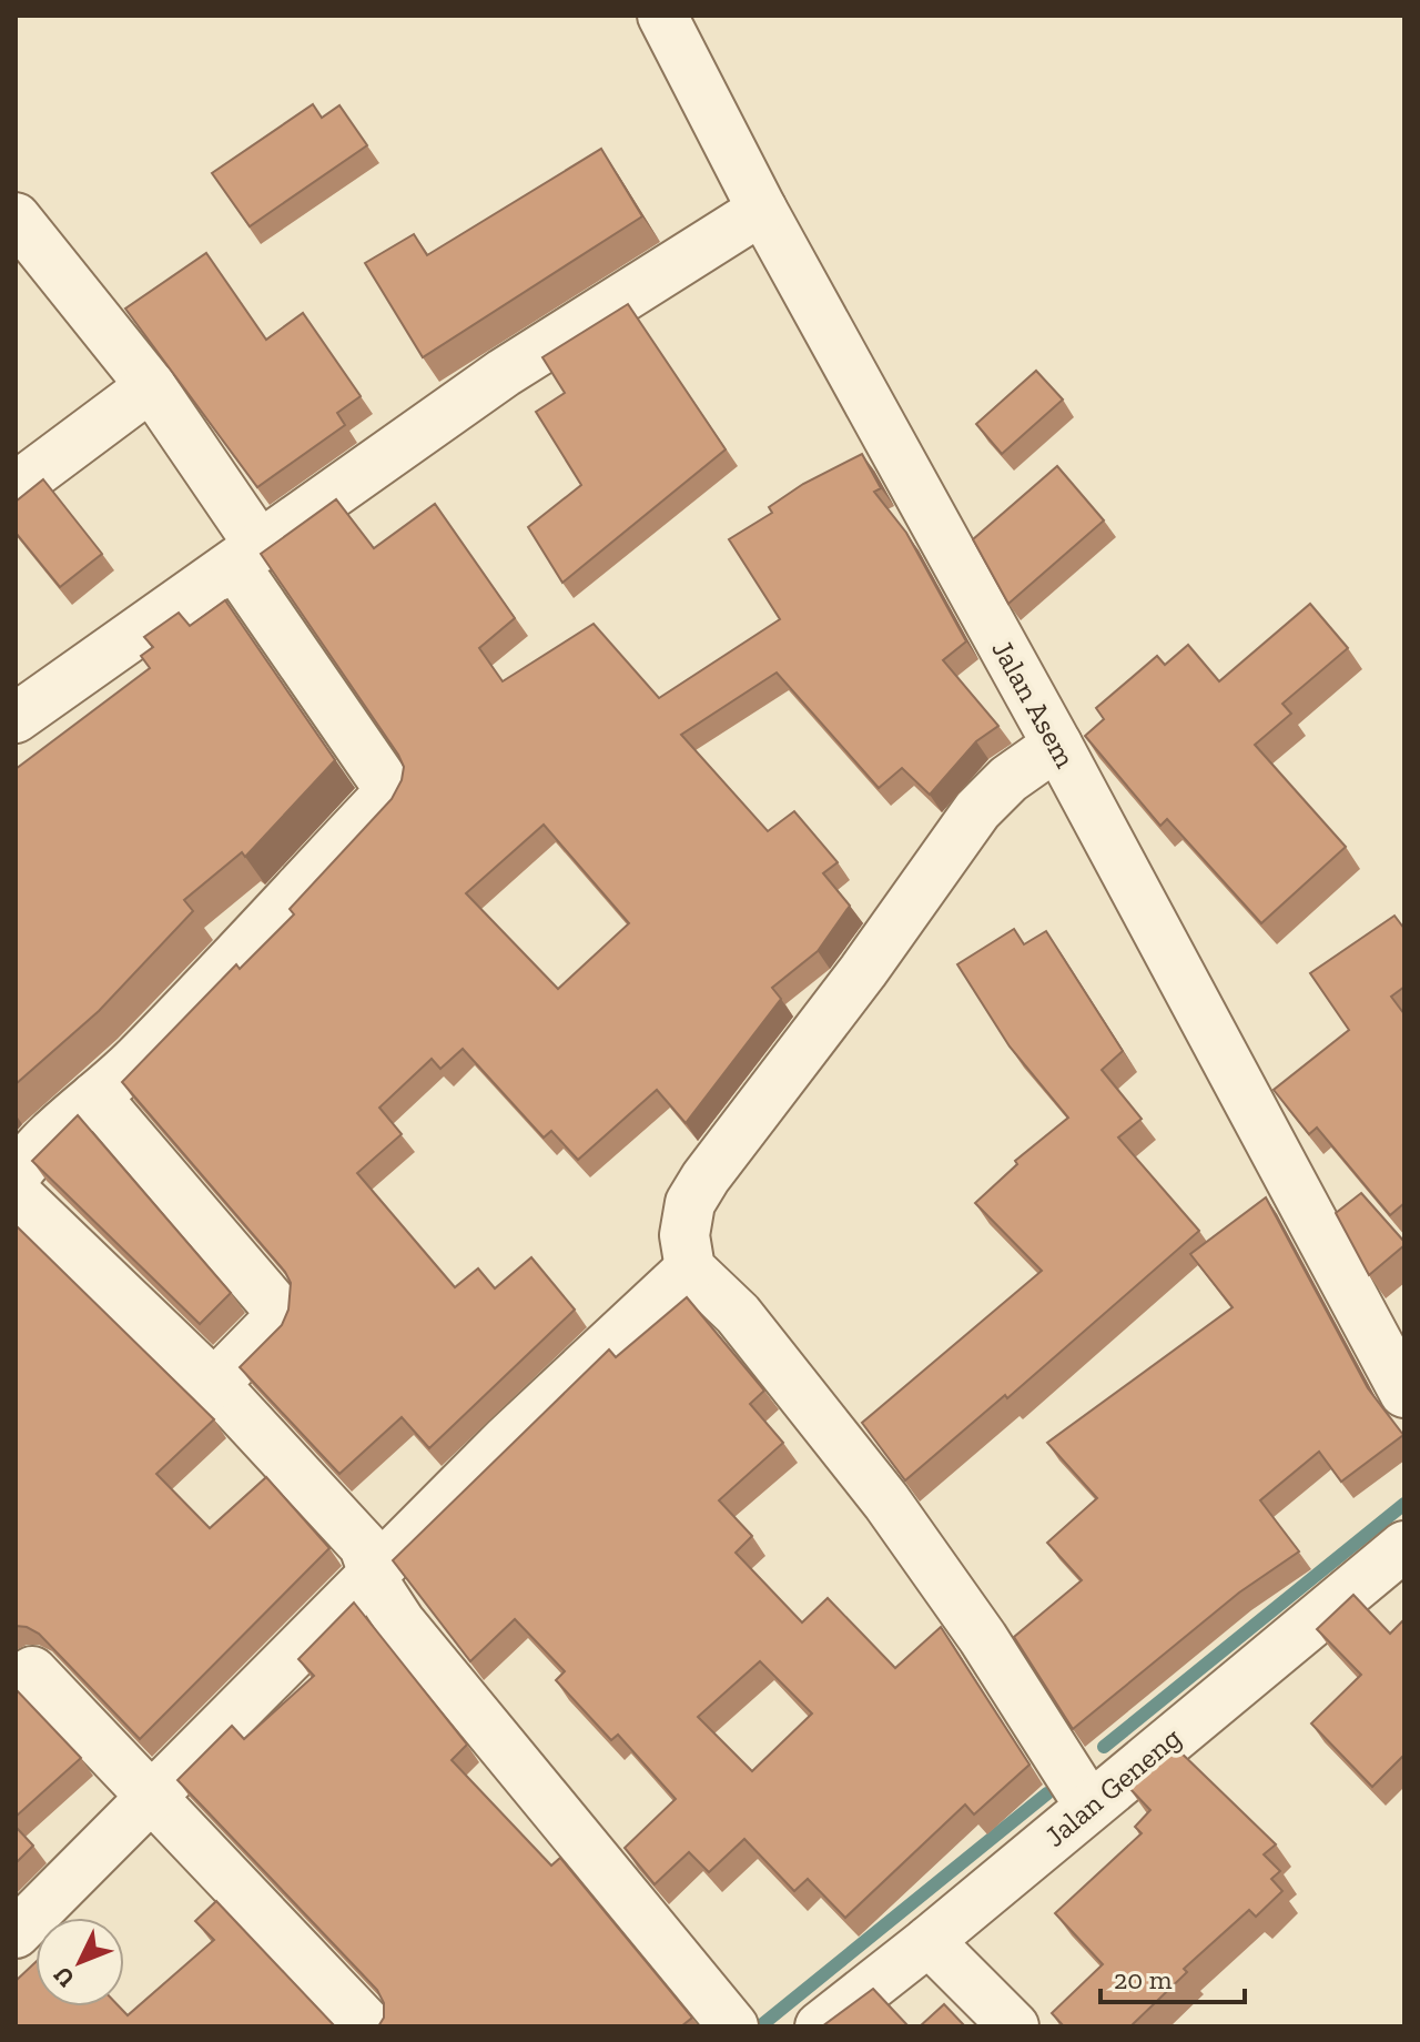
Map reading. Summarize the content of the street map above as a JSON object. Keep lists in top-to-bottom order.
{
  "streets": {
    "street": ["Jalan Asem", "Jalan Geneng"]
  },
  "scale_bar": "20 m",
  "north": "bottom left"
}
